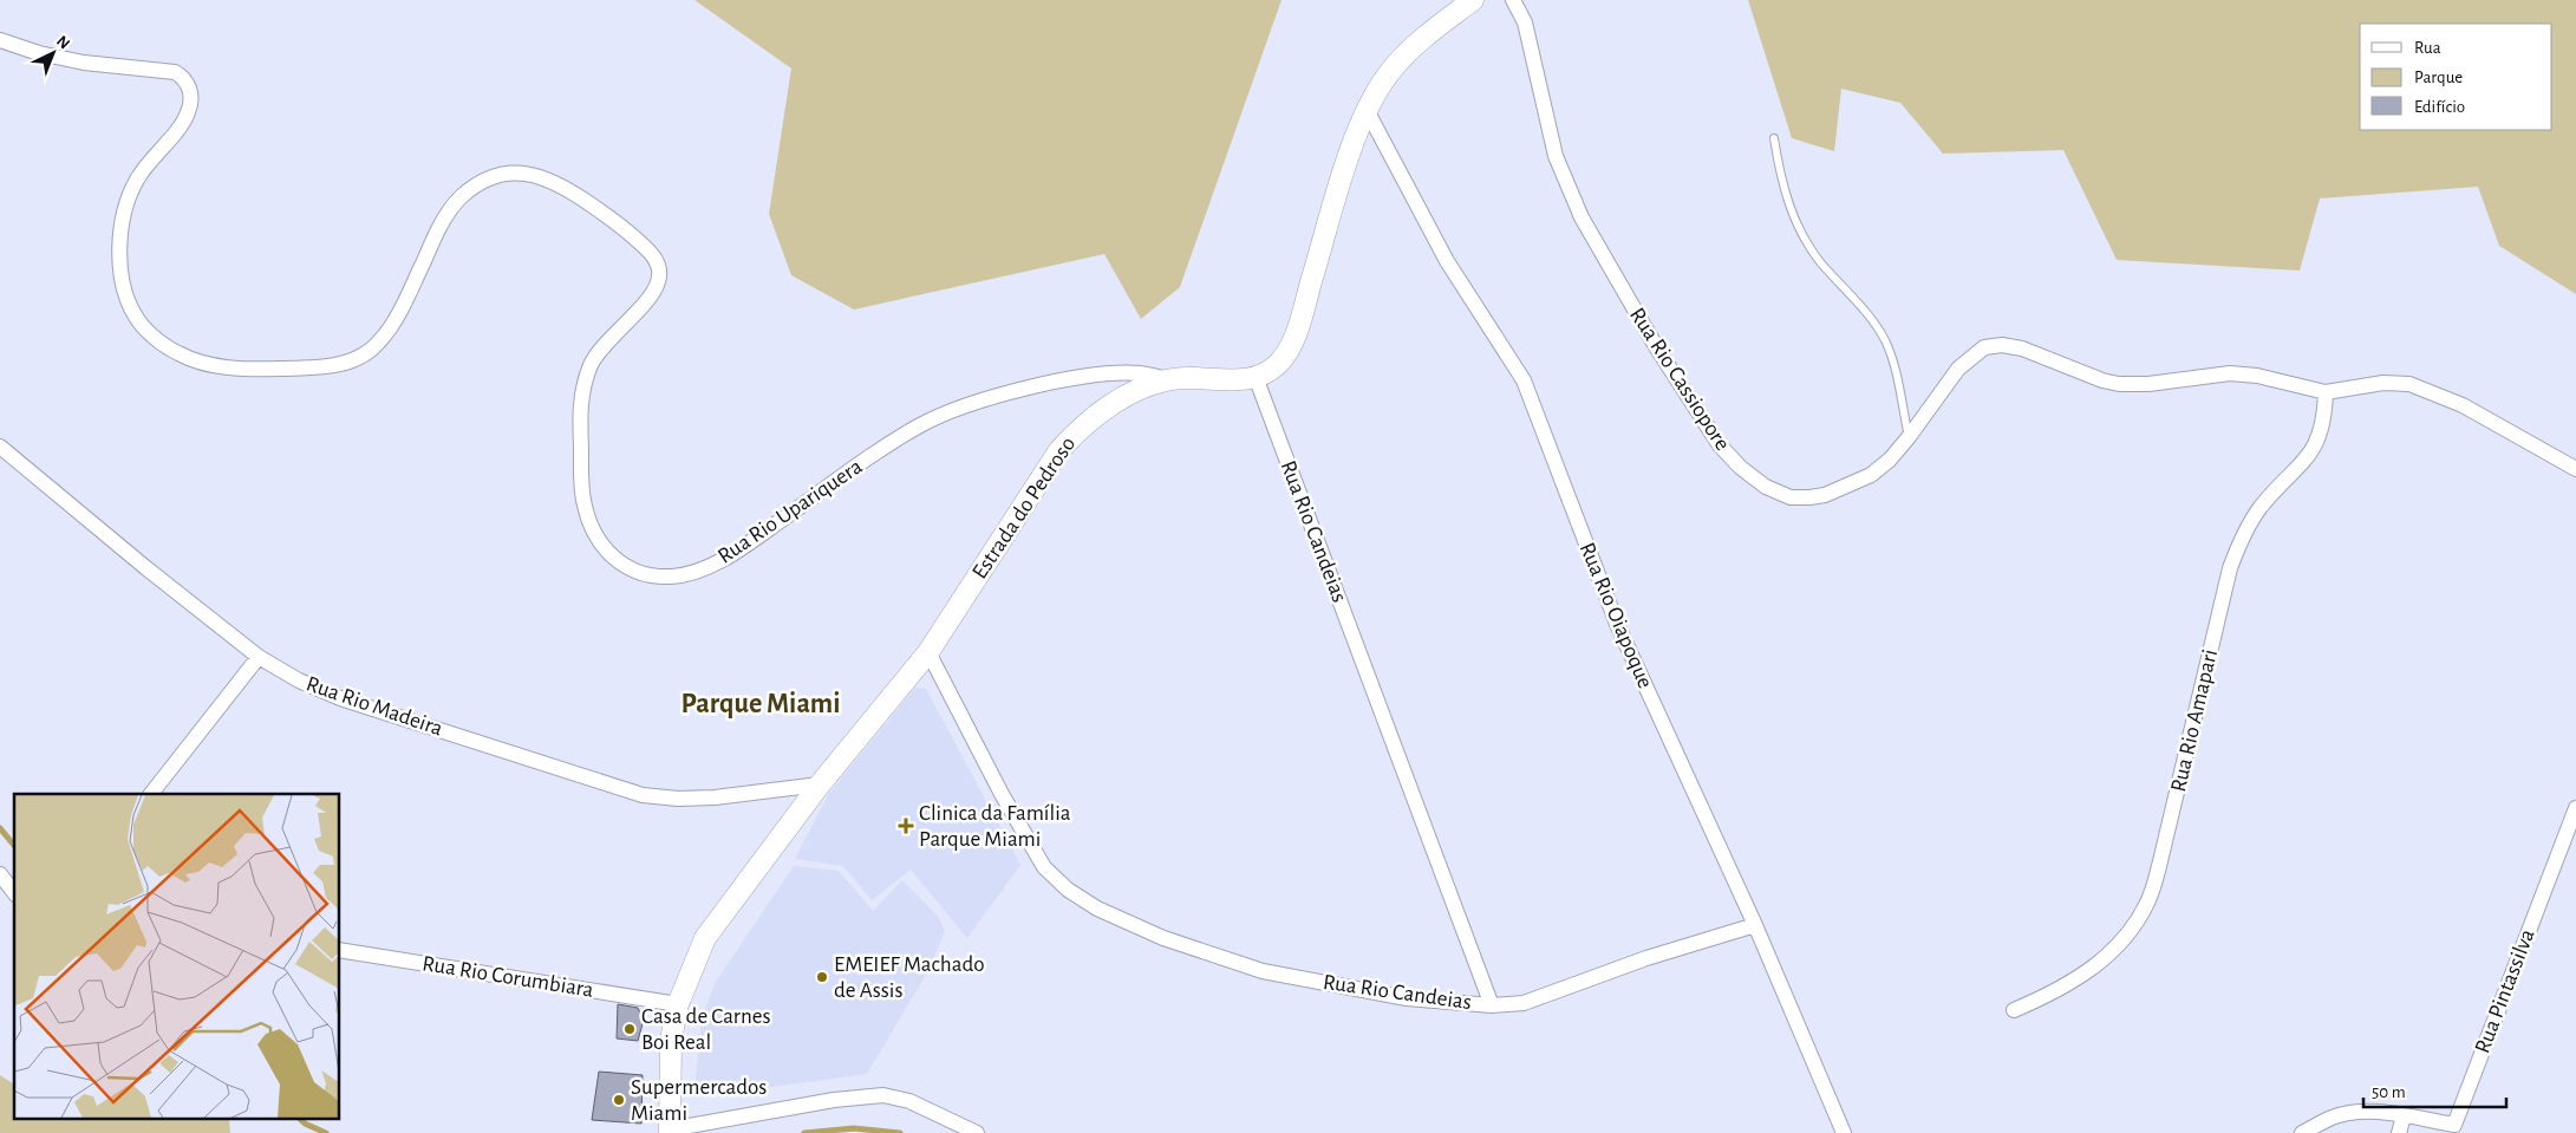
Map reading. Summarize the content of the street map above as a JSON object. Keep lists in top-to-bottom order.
{
  "streets": {
    "main road": ["Estrada do Pedroso"],
    "street": [
      "Rua Rio Cassiopore",
      "Rua Rio Upariquera",
      "Rua Rio Candeias",
      "Rua Rio Oiapoque",
      "Rua Rio Madeira",
      "Rua Rio Amapari",
      "Rua Rio Corumbiara",
      "Rua Pintassilva"
    ]
  },
  "crossings": [
    ["Rua Rio Cassiopore", "Rua Rio Amapari"],
    ["Estrada do Pedroso", "Rua Rio Upariquera"],
    ["Estrada do Pedroso", "Rua Rio Candeias"],
    ["Estrada do Pedroso", "Rua Rio Oiapoque"],
    ["Estrada do Pedroso", "Rua Rio Madeira"],
    ["Estrada do Pedroso", "Rua Rio Corumbiara"]
  ],
  "districts": ["Parque Miami"],
  "places": {
    "health": ["Clinica da Família Parque Miami"],
    "other": ["EMEIEF Machado de Assis", "Casa de Carnes Boi Real", "Supermercados Miami"]
  },
  "legend": ["Rua", "Parque", "Edifício"],
  "scale_bar": "50 m",
  "north": "top right"
}
